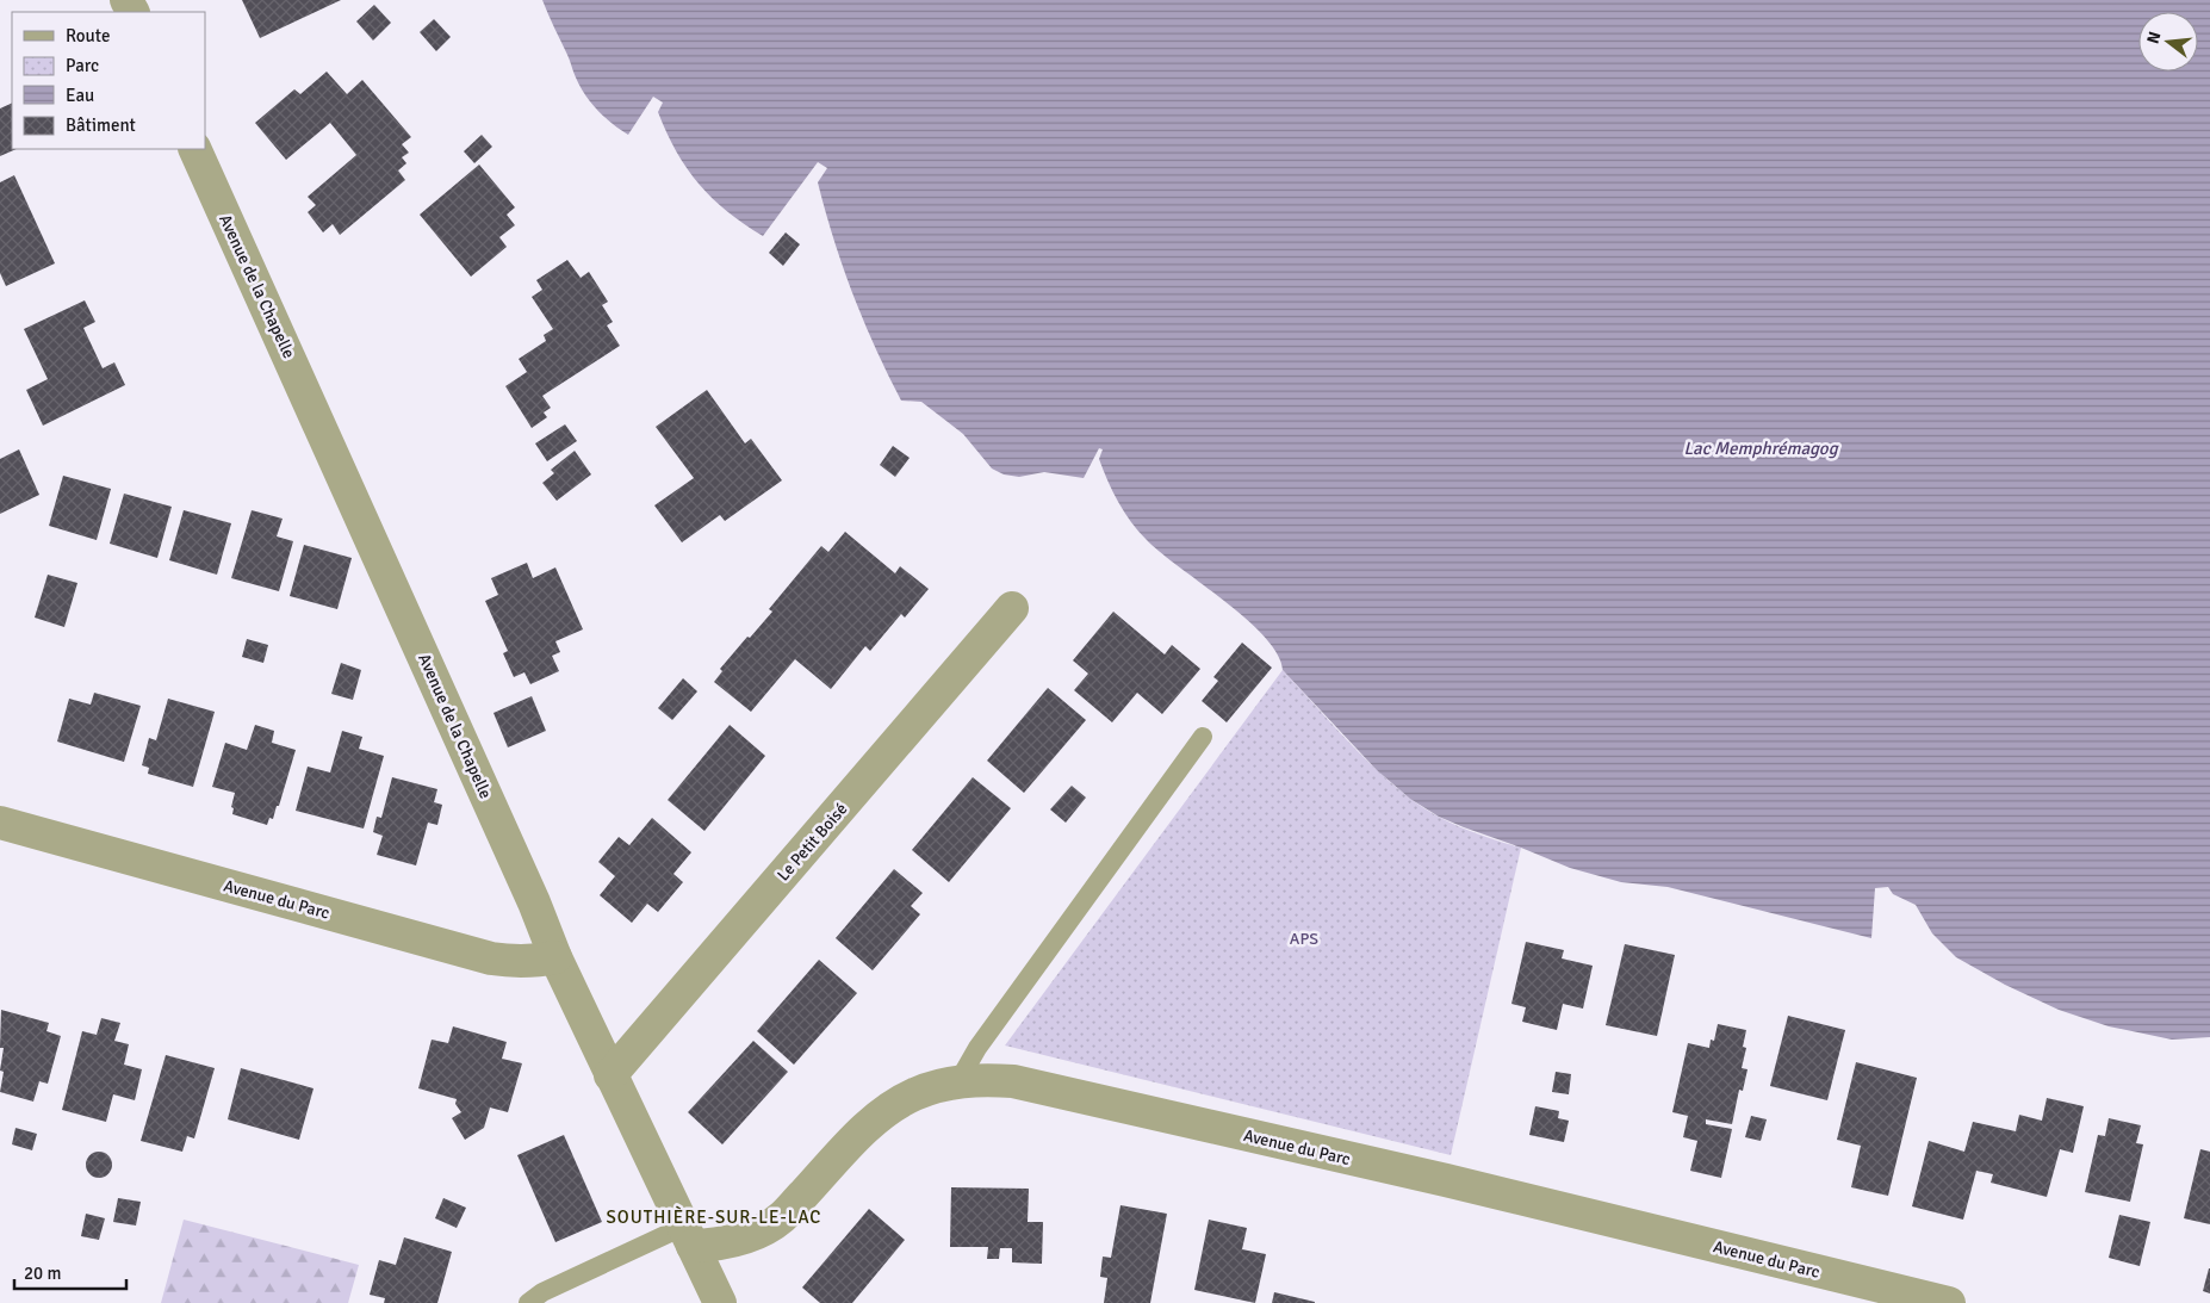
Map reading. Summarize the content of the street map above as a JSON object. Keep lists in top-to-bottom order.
{
  "streets": {
    "street": ["Avenue de la Chapelle", "Le Petit Boisé", "Avenue du Parc"]
  },
  "crossings": [
    ["Avenue de la Chapelle", "Le Petit Boisé"],
    ["Avenue de la Chapelle", "Avenue du Parc"]
  ],
  "districts": ["SOUTHIÈRE-SUR-LE-LAC"],
  "water": ["Lac Memphrémagog"],
  "parks": ["APS"],
  "legend": [
    "Route",
    "Parc",
    "Eau",
    "Bâtiment"
  ],
  "scale_bar": "20 m",
  "north": "left"
}
